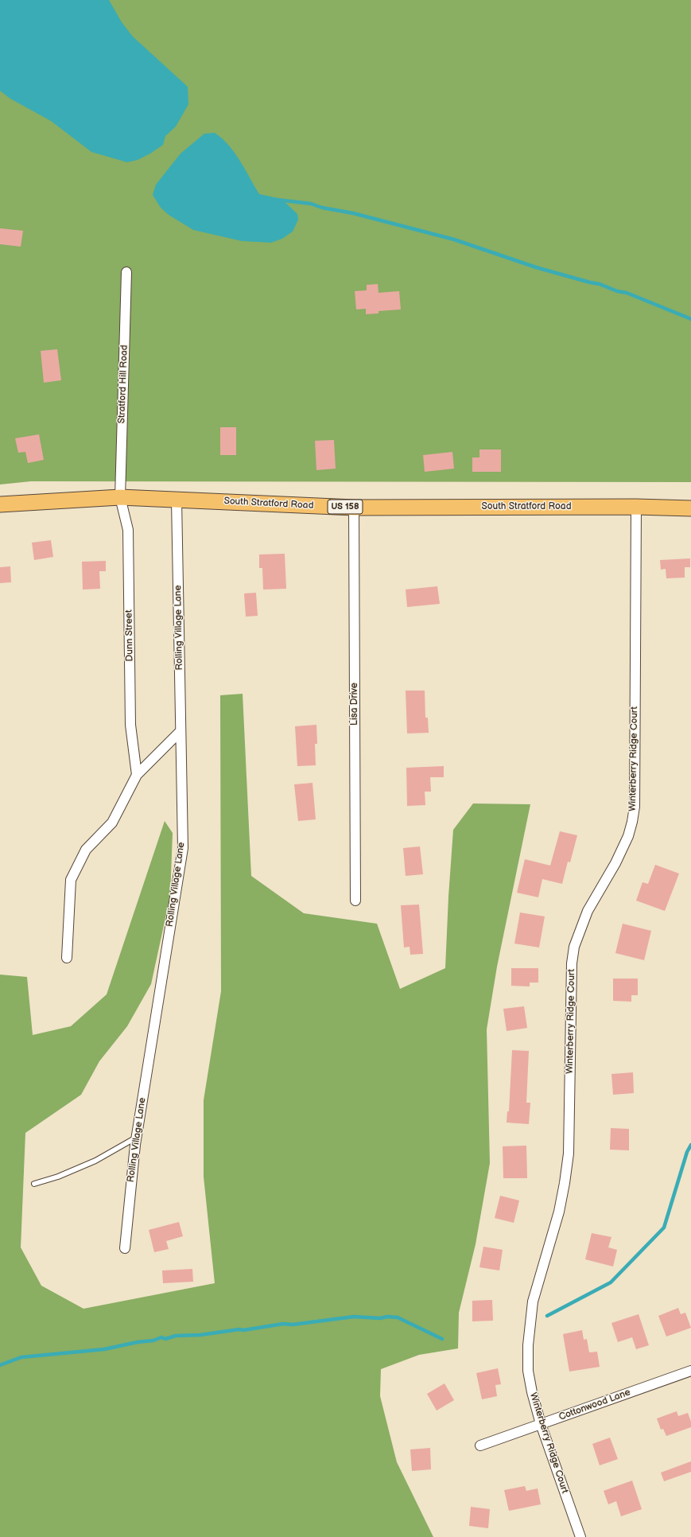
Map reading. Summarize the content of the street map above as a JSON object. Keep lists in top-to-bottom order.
{
  "streets": {
    "main road": ["South Stratford Road", "US 158"],
    "street": [
      "Stratford Hill Road",
      "Rolling Village Lane",
      "Dunn Street",
      "Lisa Drive",
      "Winterberry Ridge Court",
      "Cottonwood Lane"
    ]
  },
  "crossings": [
    ["Stratford Hill Road", "South Stratford Road"],
    ["Stratford Hill Road", "Dunn Street"],
    ["South Stratford Road", "Rolling Village Lane"],
    ["South Stratford Road", "Dunn Street"],
    ["South Stratford Road", "Lisa Drive"],
    ["South Stratford Road", "Winterberry Ridge Court"],
    ["Winterberry Ridge Court", "Cottonwood Lane"]
  ]
}
